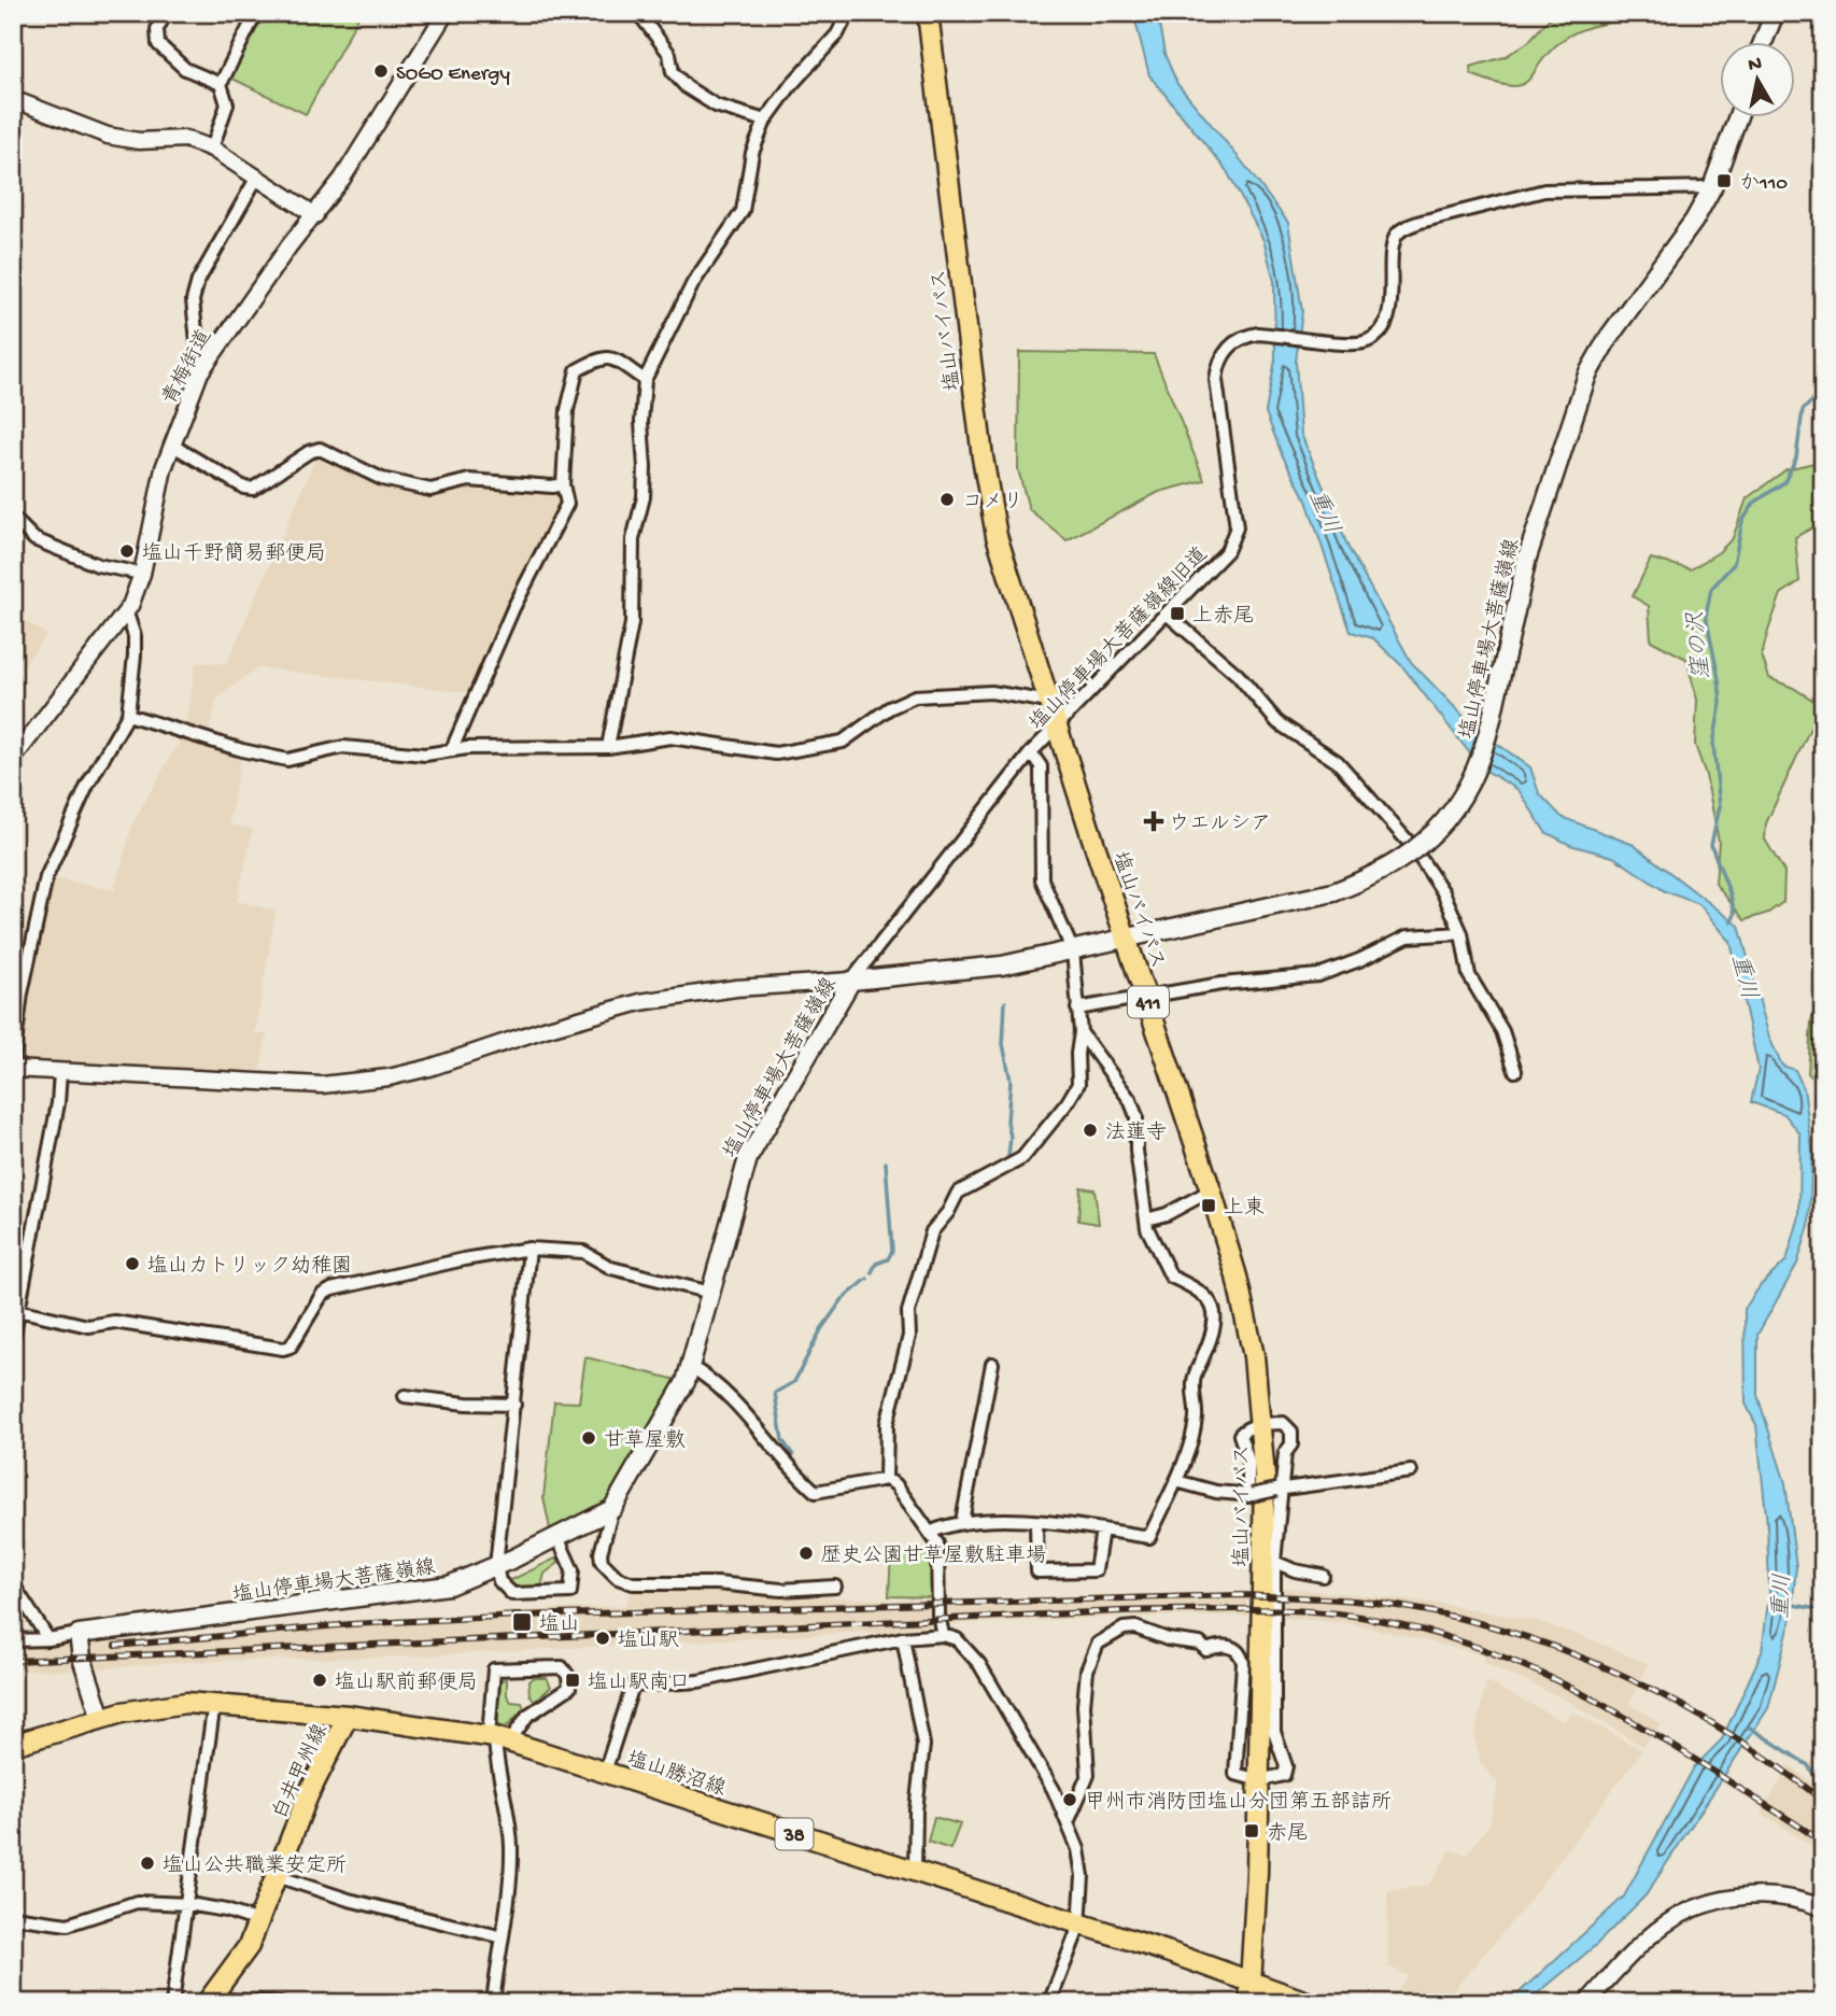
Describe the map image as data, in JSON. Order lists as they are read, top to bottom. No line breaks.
{"streets":{"main road":["塩山バイパス","塩山停車場大菩薩嶺線","411","白井甲州線","塩山勝沼線","38"],"street":["青梅街道","塩山停車場大菩薩嶺線旧道"]},"crossings":[["塩山バイパス","塩山停車場大菩薩嶺線旧道"],["塩山バイパス","塩山停車場大菩薩嶺線"],["塩山バイパス","塩山勝沼線"],["塩山停車場大菩薩嶺線旧道","塩山停車場大菩薩嶺線"],["白井甲州線","塩山勝沼線"]],"water":["重川","窪の沢"],"places":{"other":["SOGO Energy","コメリ","塩山千野簡易郵便局","法蓮寺","塩山カトリック幼稚園","甘草屋敷","歴史公園甘草屋敷駐車場","塩山駅","塩山駅前郵便局","甲州市消防団塩山分団第五部詰所","塩山公共職業安定所"],"transit":["か110","上赤尾","上東","塩山","塩山駅南口","赤尾"],"health":["ウエルシア"]},"north":"top"}
